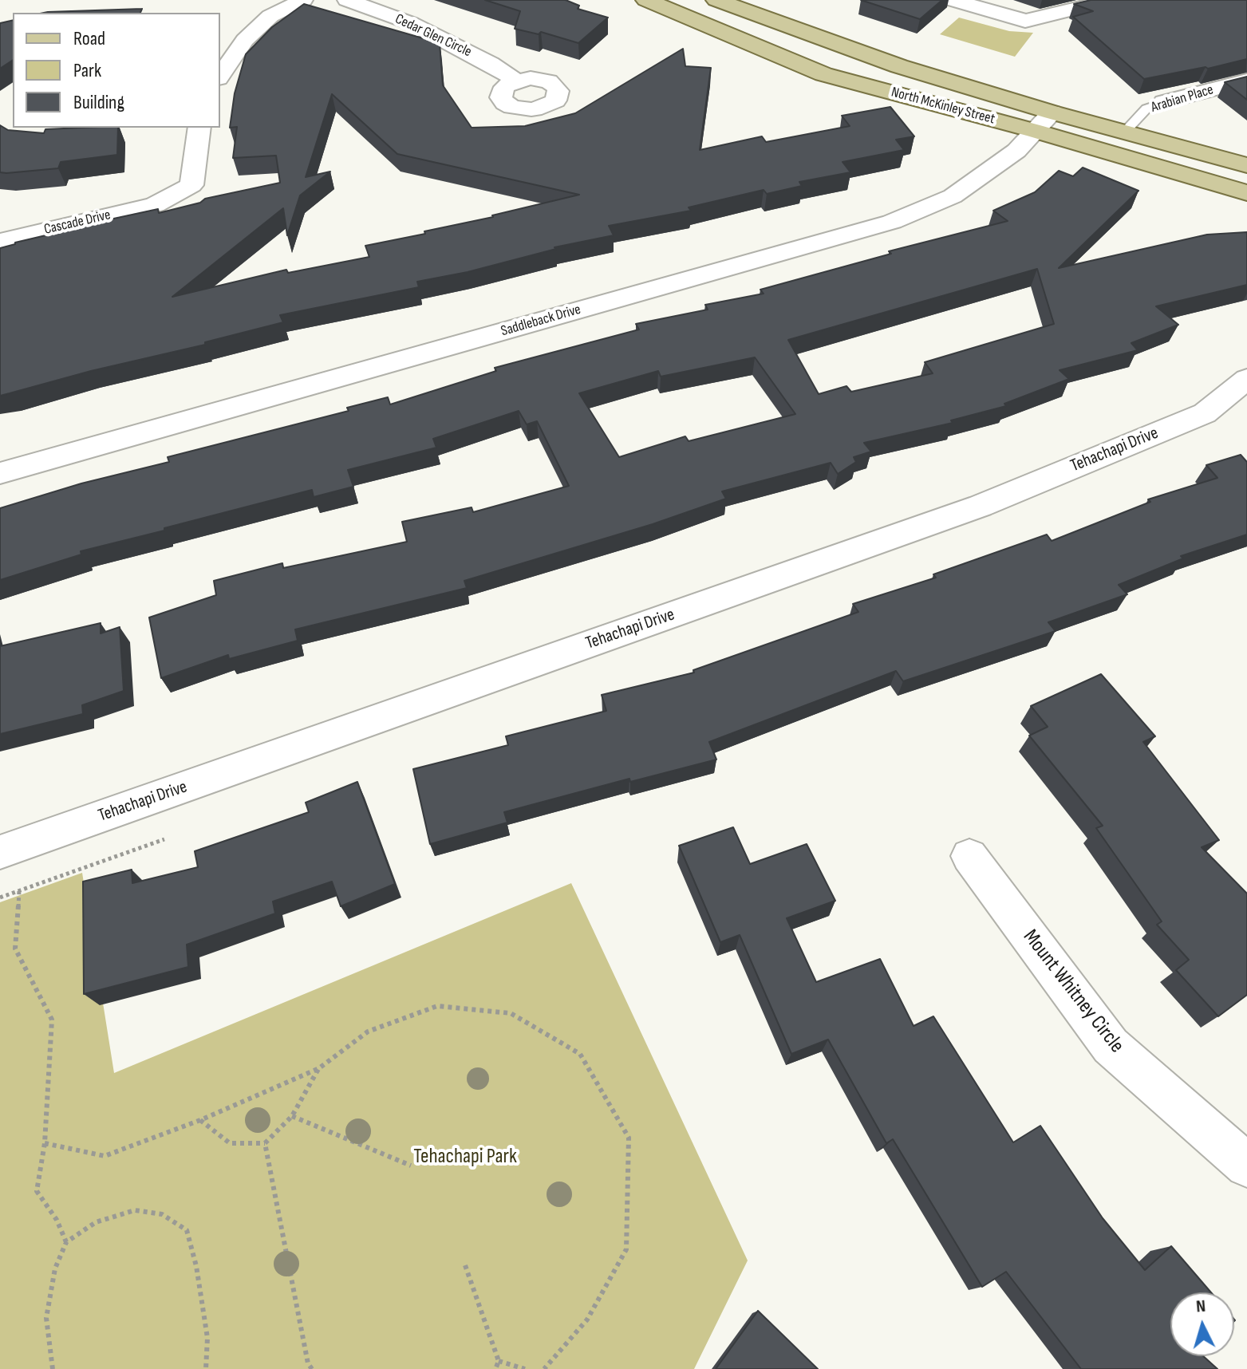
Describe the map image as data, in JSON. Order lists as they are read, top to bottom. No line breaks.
{"streets":{"main road":["North McKinley Street"],"street":["Cedar Glen Circle","Arabian Place","Cascade Drive","Saddleback Drive","Tehachapi Drive","Mount Whitney Circle"]},"crossings":[["Arabian Place","North McKinley Street"],["North McKinley Street","Saddleback Drive"]],"parks":["Tehachapi Park"],"legend":["Road","Park","Building"],"north":"top"}
